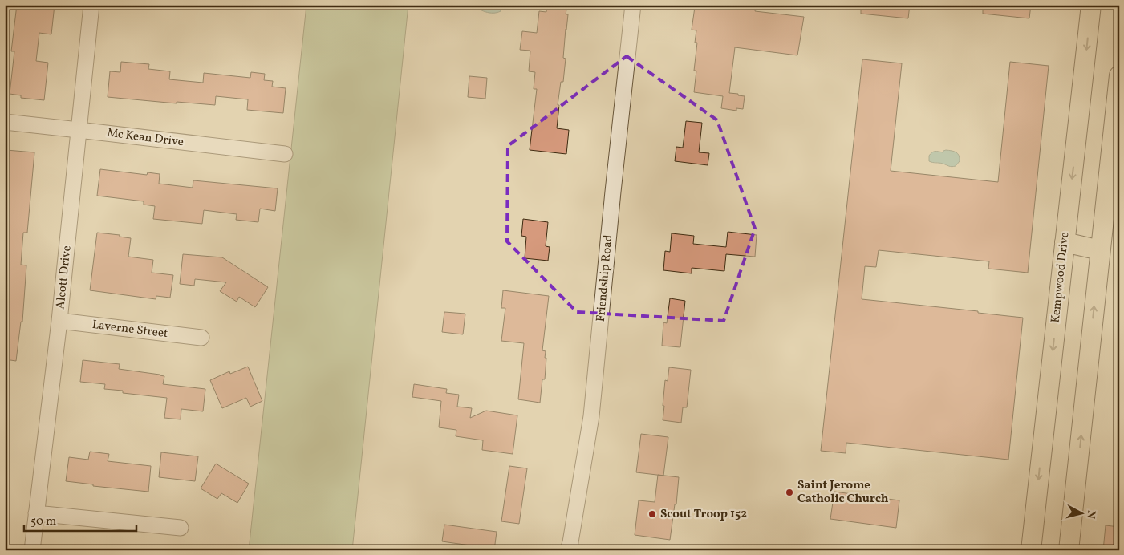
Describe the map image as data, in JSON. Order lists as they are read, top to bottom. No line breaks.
{"streets":{"main road":["Kempwood Drive"],"street":["Mc Kean Drive","Alcott Drive","Friendship Road","Laverne Street"]},"crossings":[["Mc Kean Drive","Alcott Drive"],["Alcott Drive","Laverne Street"]],"places":["Saint Jerome Catholic Church","Scout Troop 152"],"scale_bar":"50 m","north":"right"}
